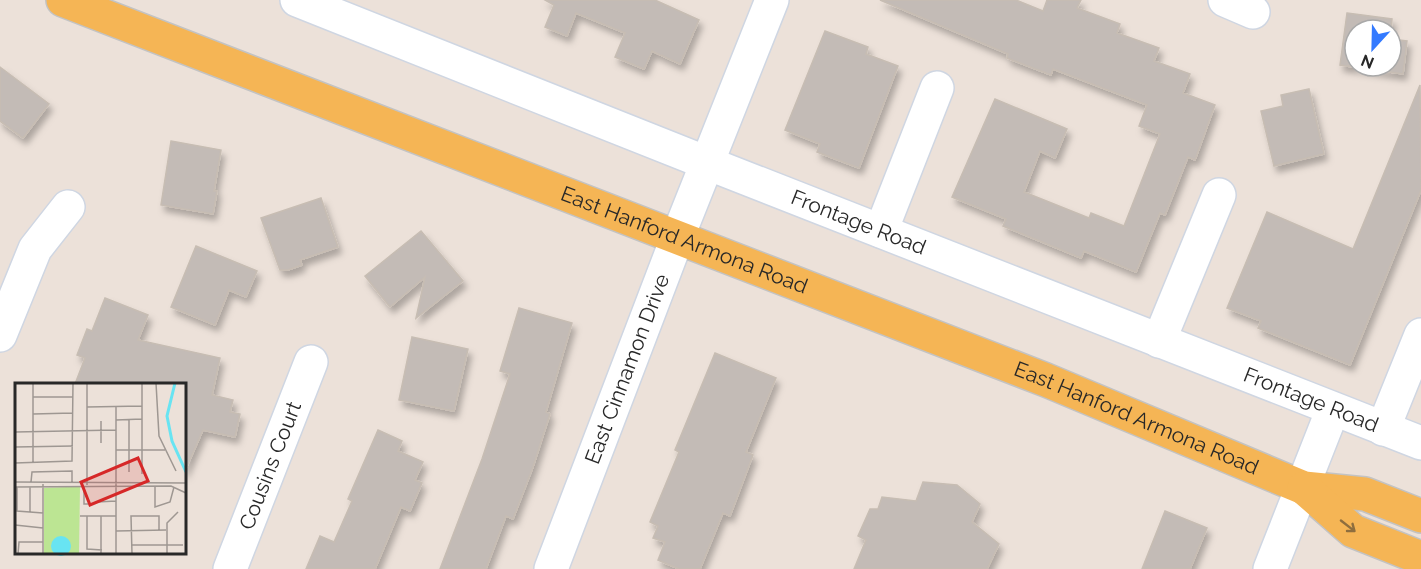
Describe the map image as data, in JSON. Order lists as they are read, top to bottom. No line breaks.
{"streets":{"main road":["East Hanford Armona Road"],"street":["Frontage Road","East Cinnamon Drive","Cousins Court"]},"crossings":[["Frontage Road","East Cinnamon Drive"],["East Hanford Armona Road","East Cinnamon Drive"]],"north":"bottom"}
